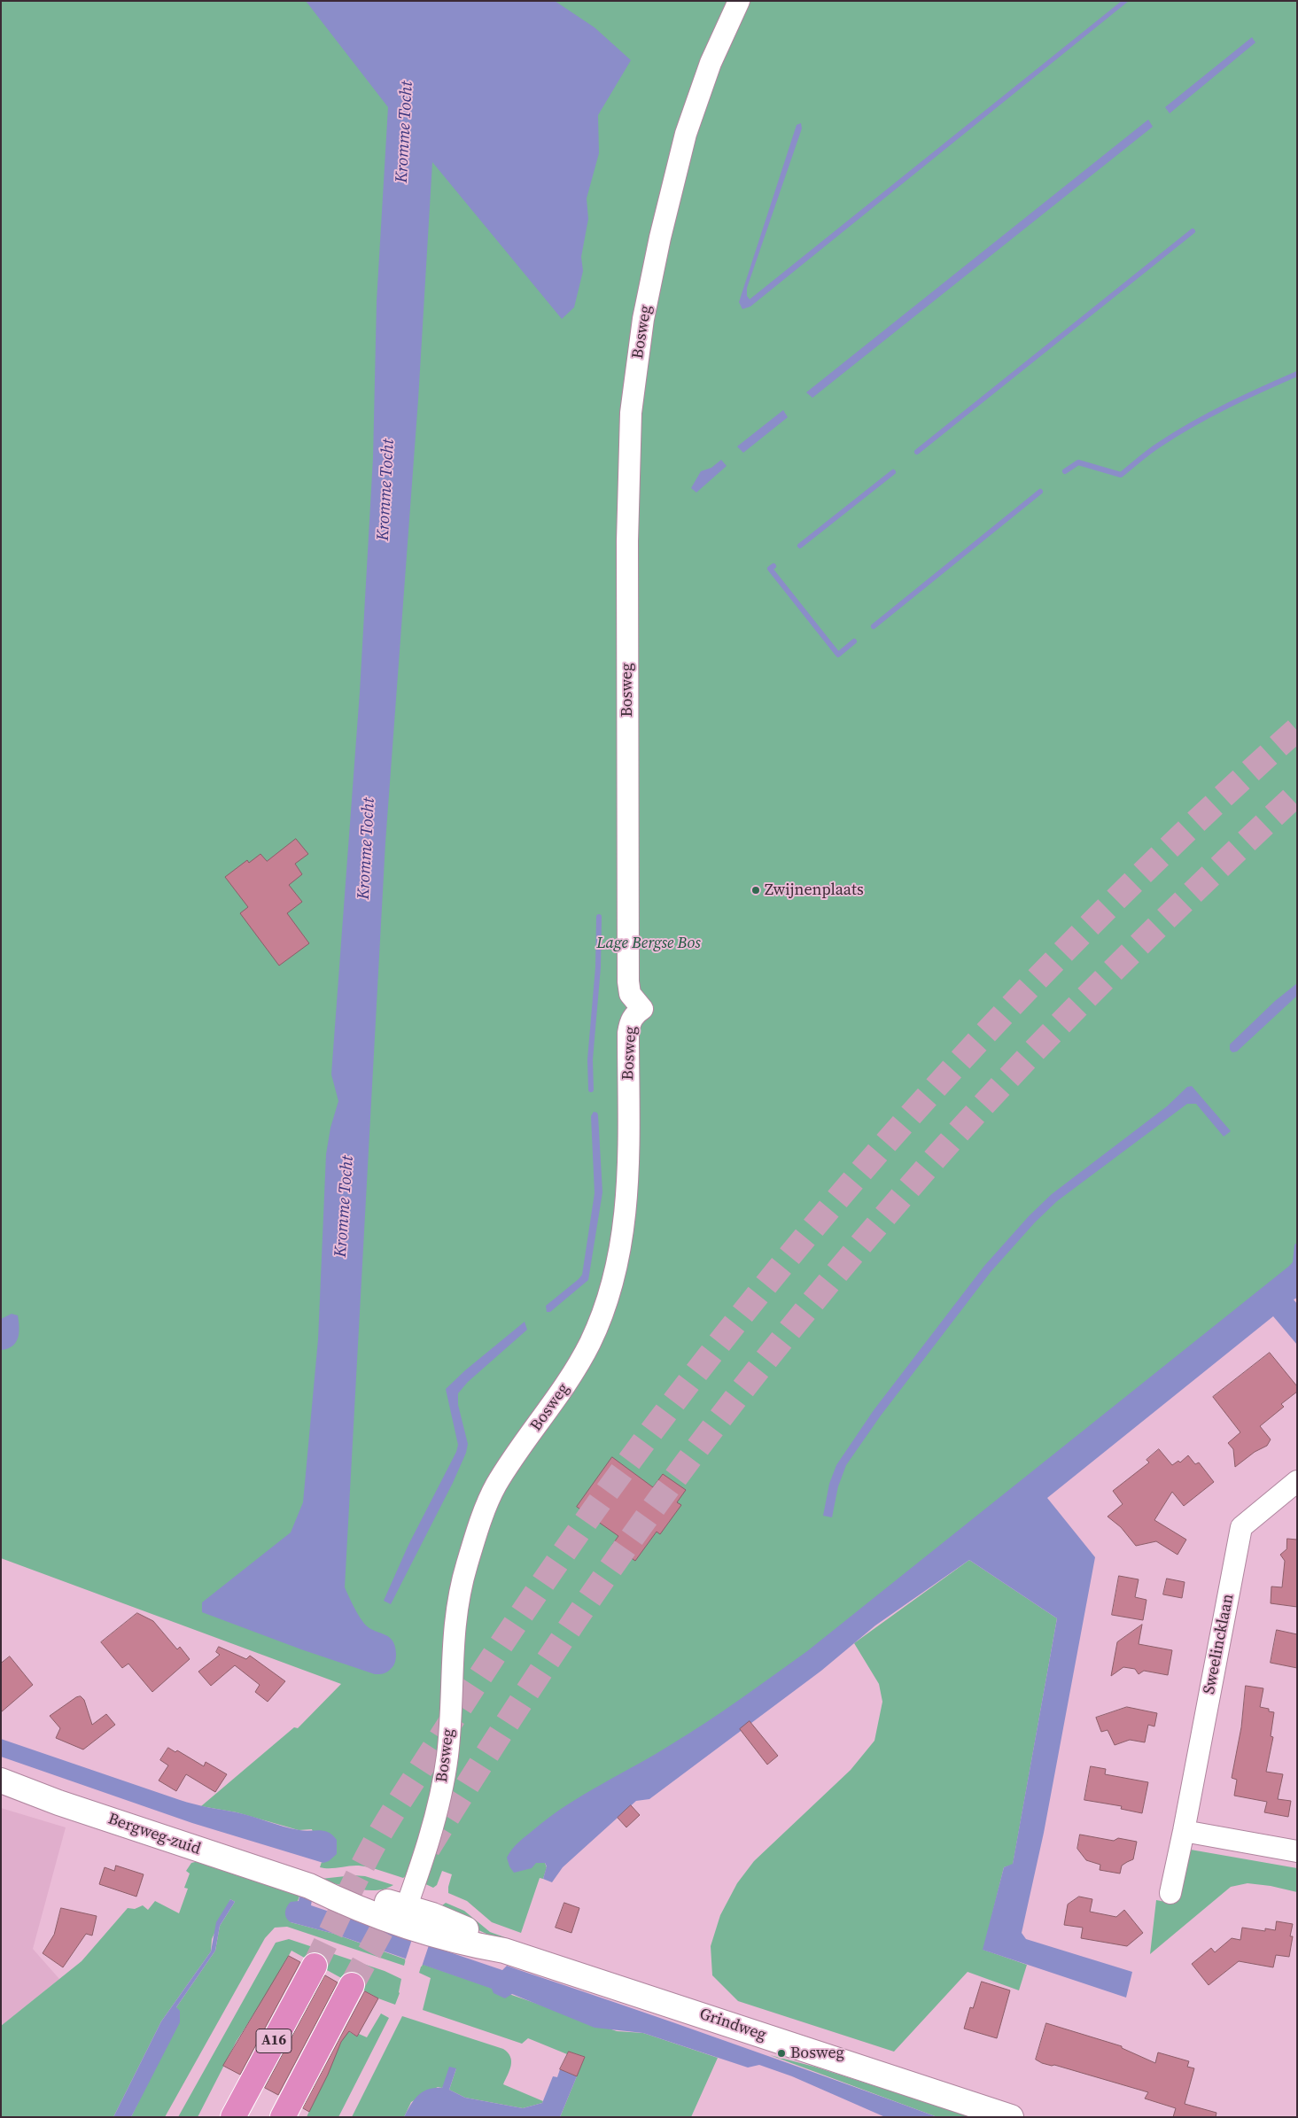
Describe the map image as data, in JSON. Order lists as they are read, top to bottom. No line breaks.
{"streets":{"highway":["A16"],"street":["Bosweg","Sweelincklaan","Bergweg-zuid","Grindweg"]},"crossings":[["Bosweg","Bergweg-zuid"],["Bosweg","Grindweg"],["Bergweg-zuid","Grindweg"]],"water":["Kromme Tocht"],"parks":["Lage Bergse Bos"],"places":["Zwijnenplaats","Bosweg"]}
